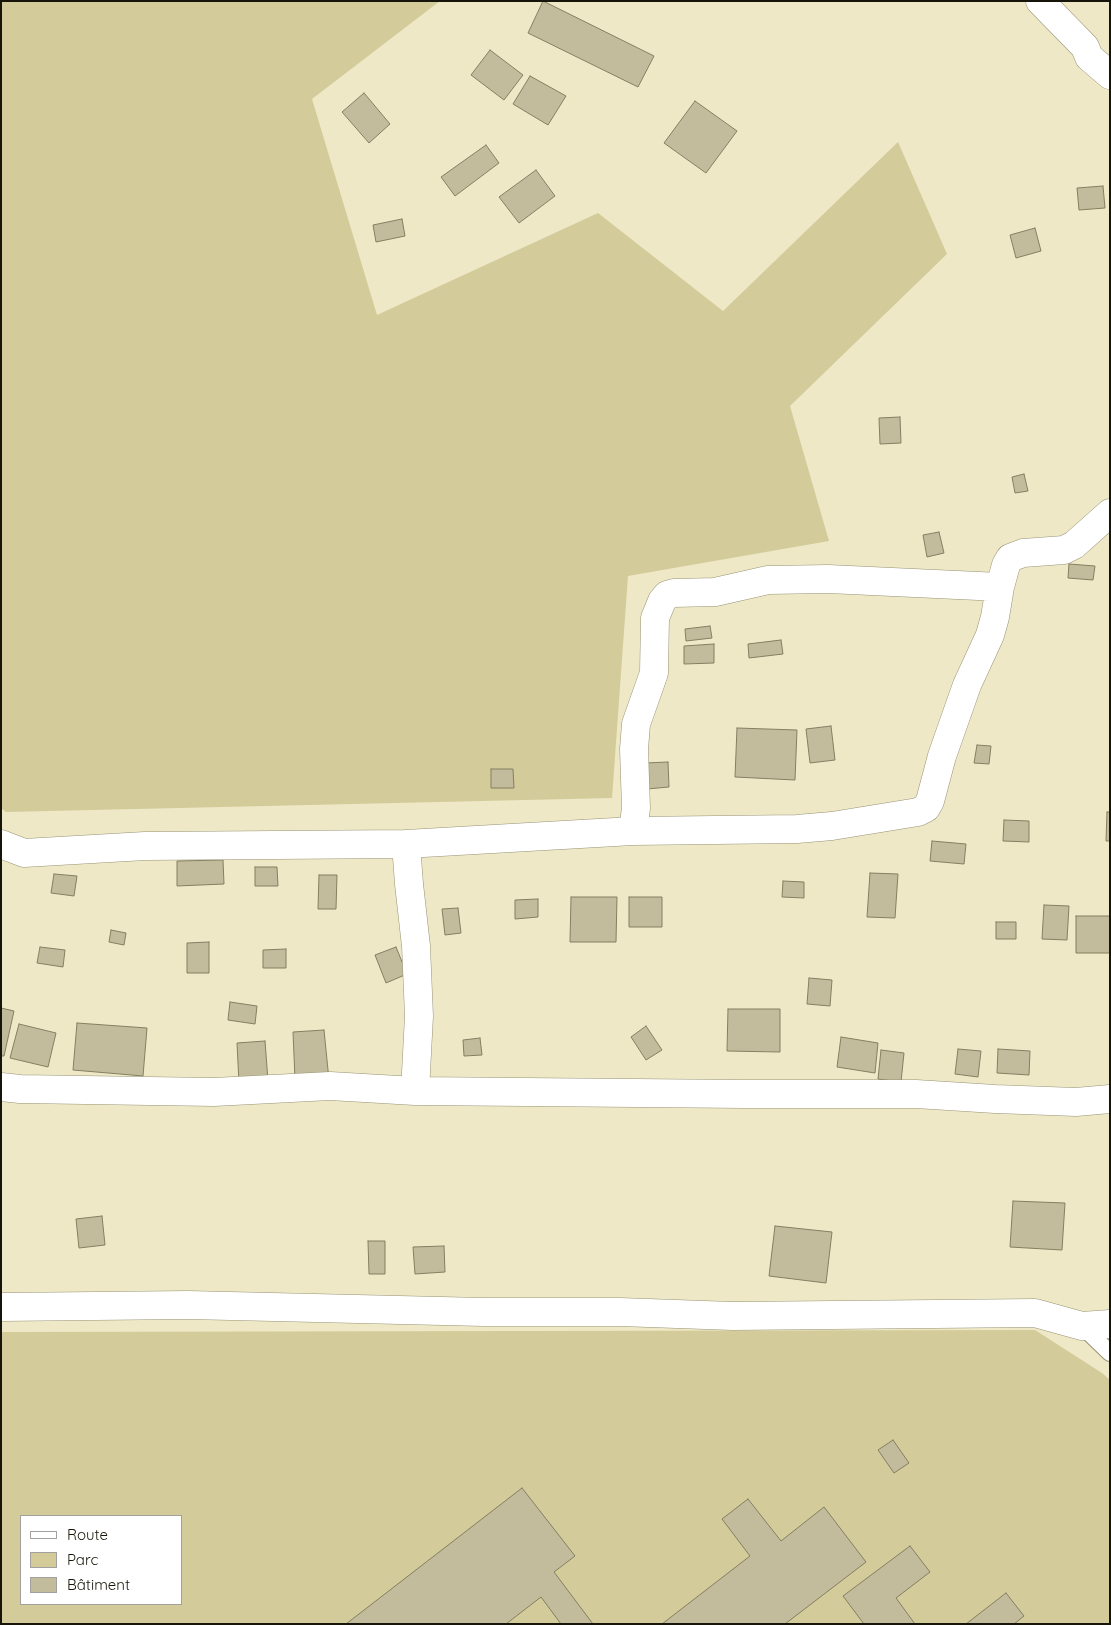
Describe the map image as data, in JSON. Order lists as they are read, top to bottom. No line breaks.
{"legend":["Route","Parc","Bâtiment"]}
